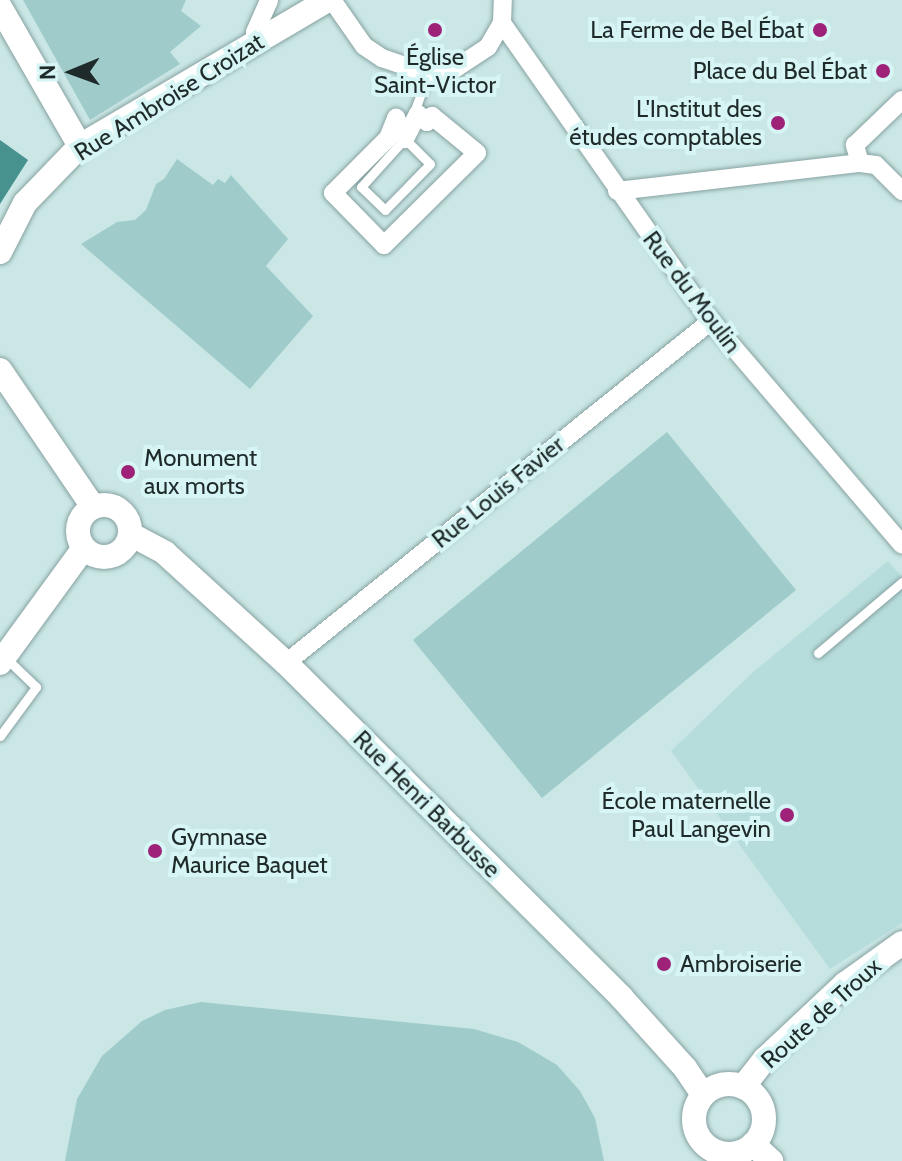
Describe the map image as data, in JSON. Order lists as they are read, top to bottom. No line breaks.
{"streets":{"street":["Rue Ambroise Croizat","Rue du Moulin","Rue Louis Favier","Rue Henri Barbusse","Route de Troux"]},"crossings":[["Rue du Moulin","Rue Louis Favier"],["Rue Louis Favier","Rue Henri Barbusse"],["Rue Henri Barbusse","Route de Troux"]],"places":["Église Saint-Victor","La Ferme de Bel Ébat","Place du Bel Ébat","L'Institut des études comptables","Monument aux morts","École maternelle Paul Langevin","Gymnase Maurice Baquet","Ambroiserie"],"north":"left"}
